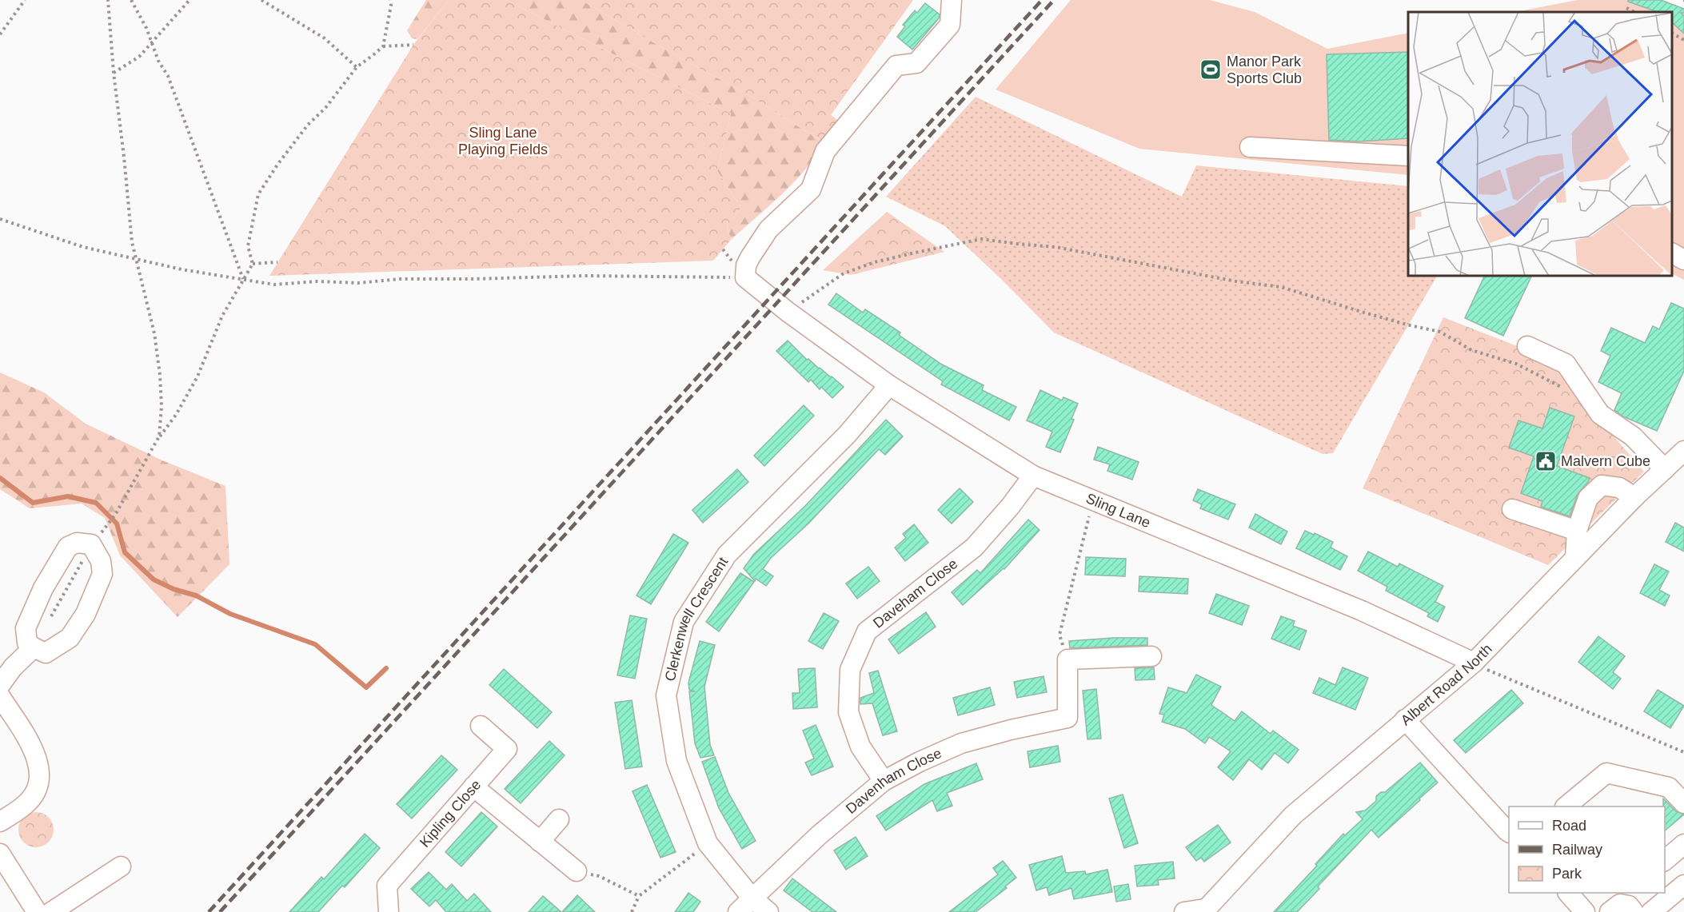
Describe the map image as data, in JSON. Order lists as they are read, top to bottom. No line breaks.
{"streets":{"street":["Sling Lane","Daveham Close","Clerkenwell Crescent","Albert Road North","Davenham Close","Kipling Close"]},"crossings":[["Sling Lane","Daveham Close"],["Sling Lane","Clerkenwell Crescent"],["Sling Lane","Albert Road North"],["Daveham Close","Davenham Close"],["Clerkenwell Crescent","Davenham Close"]],"parks":["Sling Lane Playing Fields"],"places":{"sports":["Manor Park Sports Club"],"public building":["Malvern Cube"]},"legend":["Road","Railway","Park"]}
